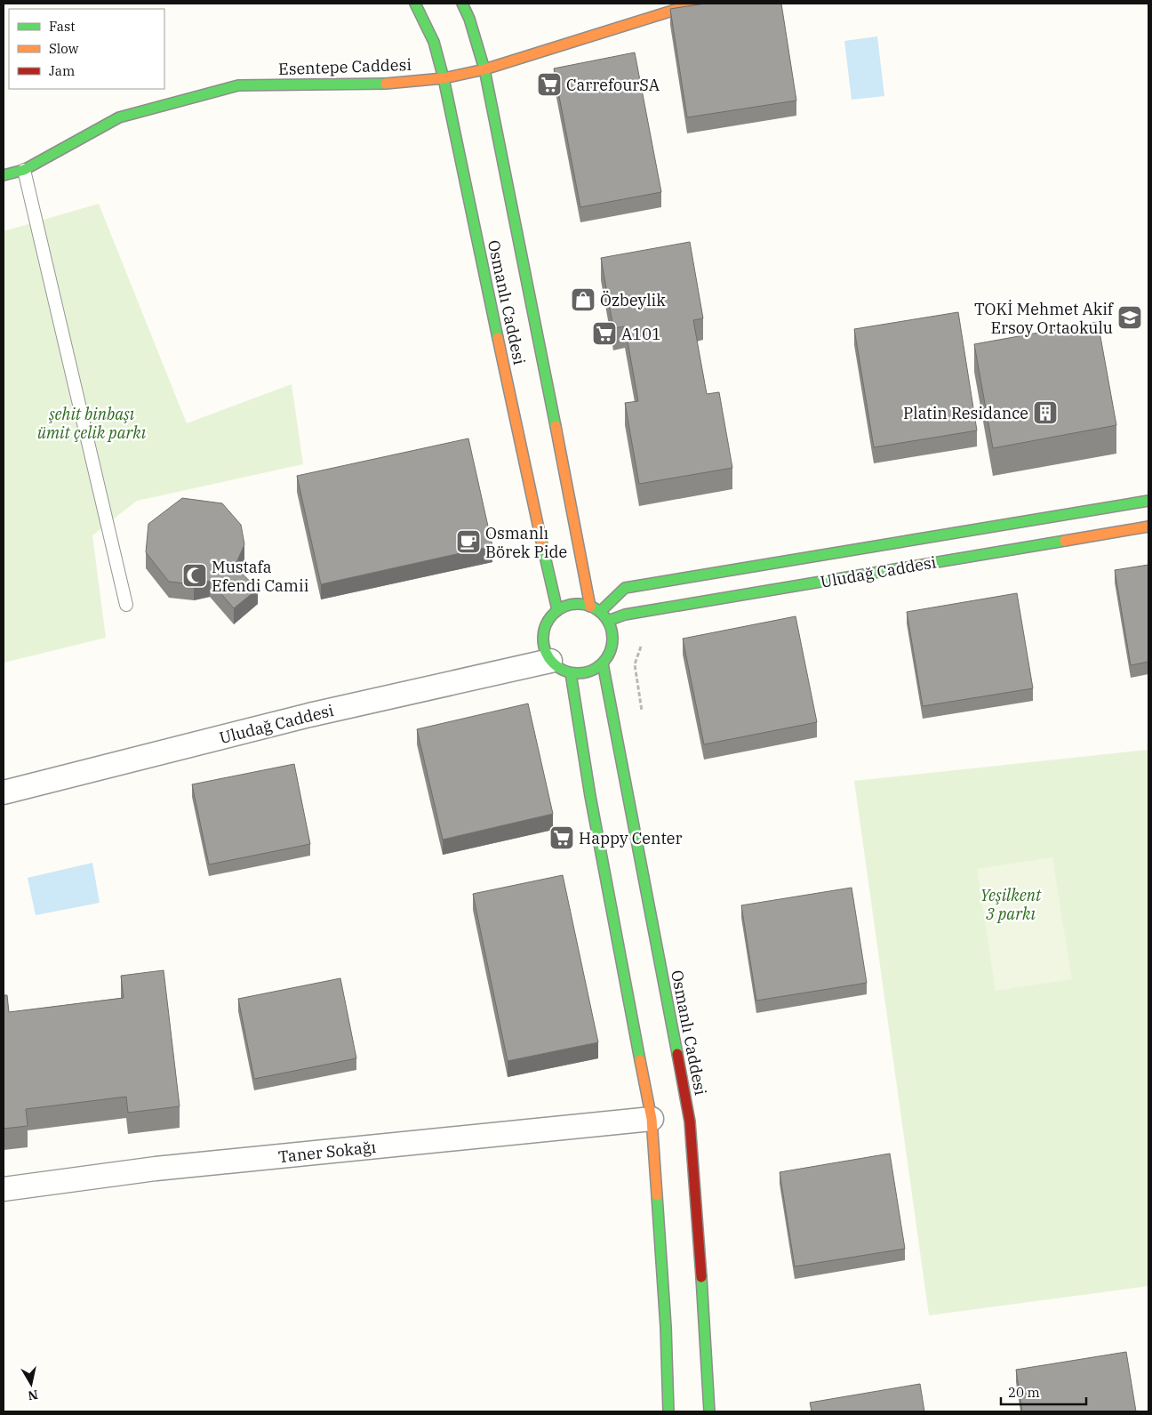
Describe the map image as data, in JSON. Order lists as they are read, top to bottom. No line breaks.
{"streets":{"main road":["Esentepe Caddesi","Osmanlı Caddesi","Uludağ Caddesi"],"street":["Taner Sokağı"]},"crossings":[["Esentepe Caddesi","Osmanlı Caddesi"],["Osmanlı Caddesi","Uludağ Caddesi"]],"parks":["şehit binbaşı ümit çelik parkı","Yeşilkent 3 parkı"],"places":{"supermarket":["CarrefourSA","A101","Happy Center"],"shop":["Özbeylik"],"school or university":["TOKİ Mehmet Akif Ersoy Ortaokulu"],"building":["Platin Residance"],"cafe":["Osmanlı Börek Pide"],"mosque":["Mustafa Efendi Camii"]},"legend":["Fast","Slow","Jam"],"scale_bar":"20 m","north":"bottom"}
